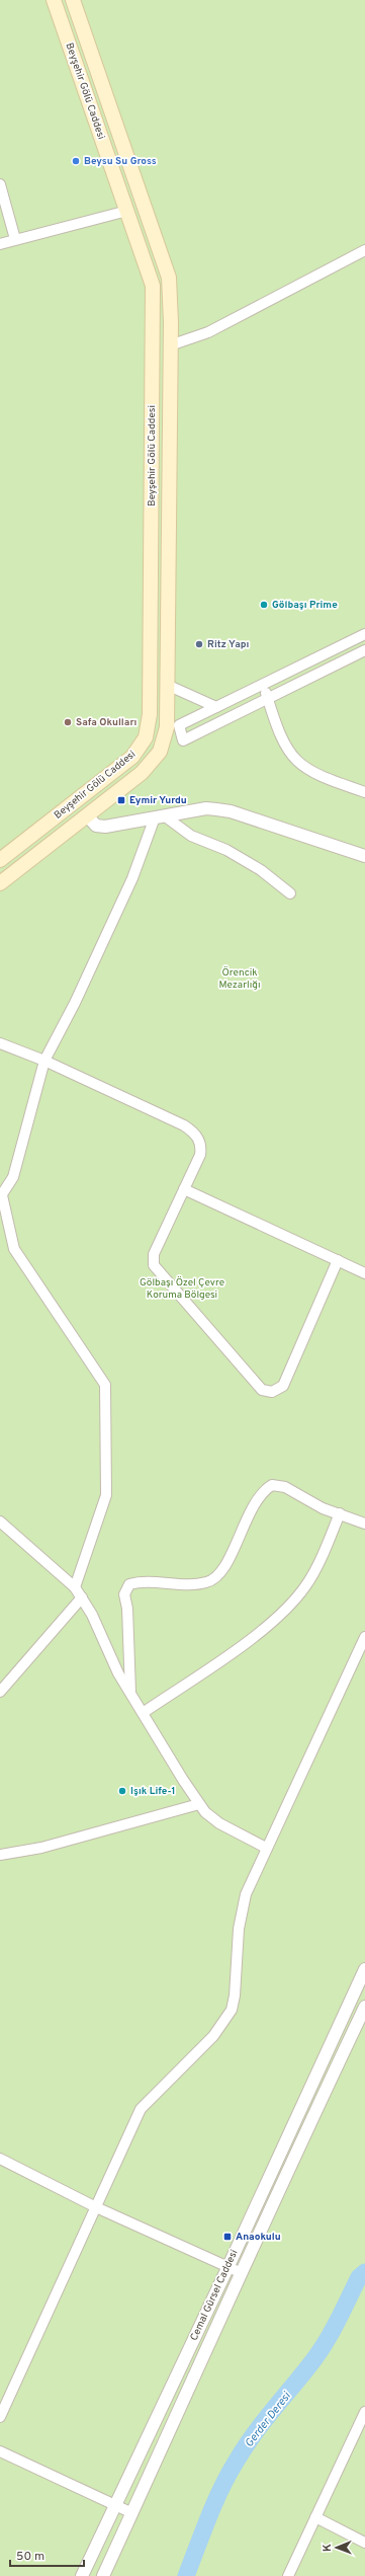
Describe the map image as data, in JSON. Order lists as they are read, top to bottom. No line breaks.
{"streets":{"main road":["Beyşehir Gölü Caddesi"],"street":["Cemal Gürsel Caddesi"]},"water":["Gerder Deresi"],"parks":["Örencik Mezarlığı","Gölbaşı Özel Çevre Koruma Bölgesi"],"places":{"other":["Beysu Su Gross","Gölbaşı Prime","Ritz Yapı","Safa Okulları","Işık Life-1"],"transit":["Eymir Yurdu","Anaokulu"]},"scale_bar":"50 m","north":"left"}
